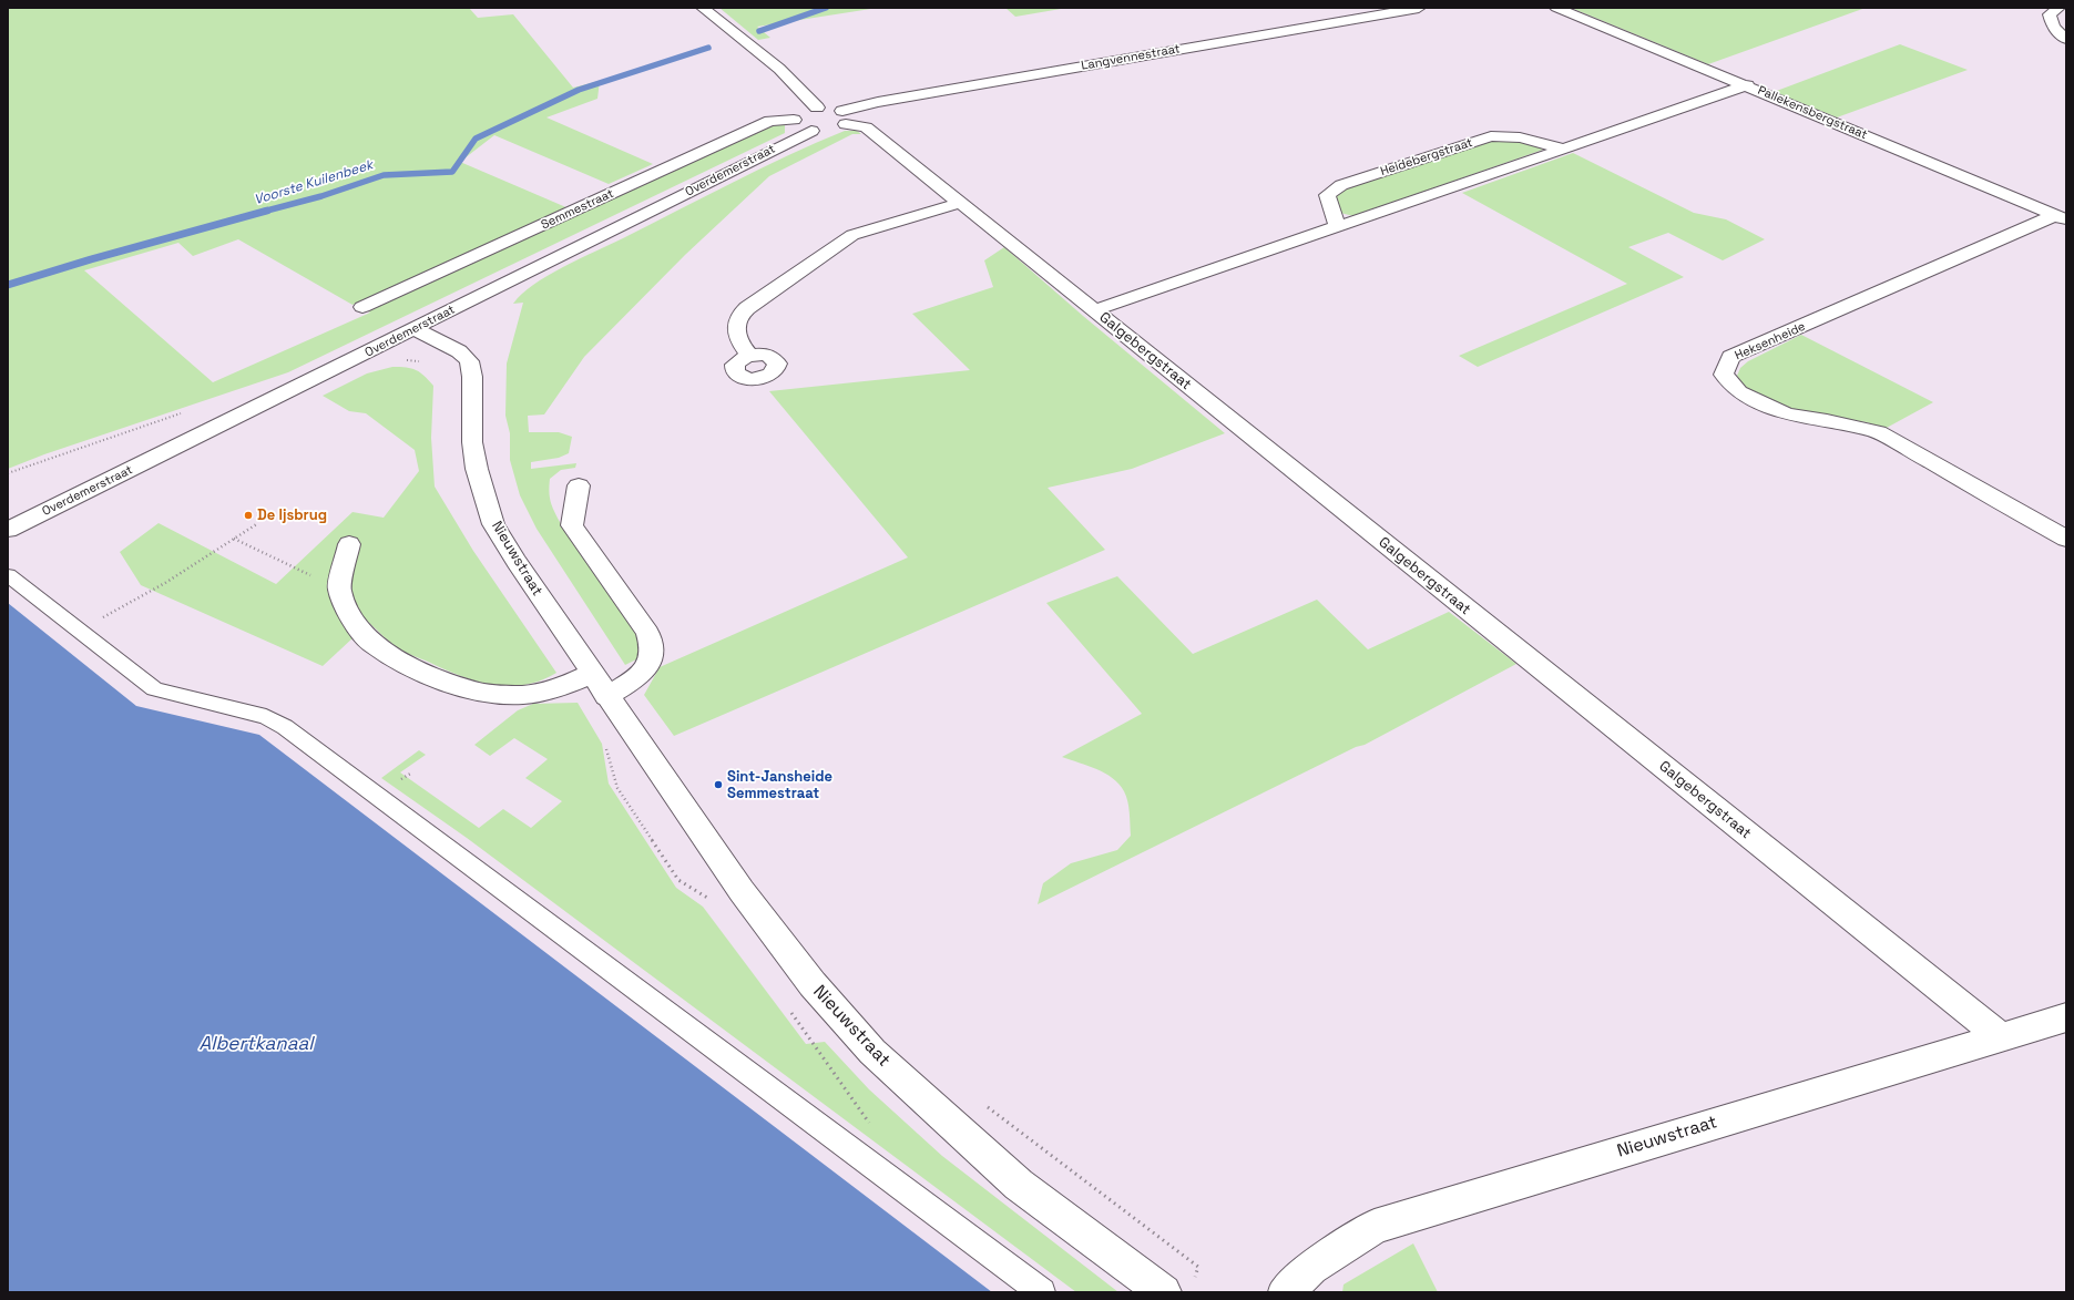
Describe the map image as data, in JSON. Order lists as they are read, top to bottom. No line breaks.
{"streets":{"street":["Langvennestraat","Pallekensbergstraat","Heidebergstraat","Overdemerstraat","Semmestraat","Heksenheide","Galgebergstraat","Nieuwstraat"]},"crossings":[["Langvennestraat","Overdemerstraat"],["Langvennestraat","Galgebergstraat"],["Pallekensbergstraat","Heksenheide"],["Overdemerstraat","Galgebergstraat"],["Overdemerstraat","Nieuwstraat"],["Galgebergstraat","Nieuwstraat"]],"water":["Voorste Kuilenbeek","Albertkanaal"],"places":["De Ijsbrug","Sint-Jansheide Semmestraat"]}
